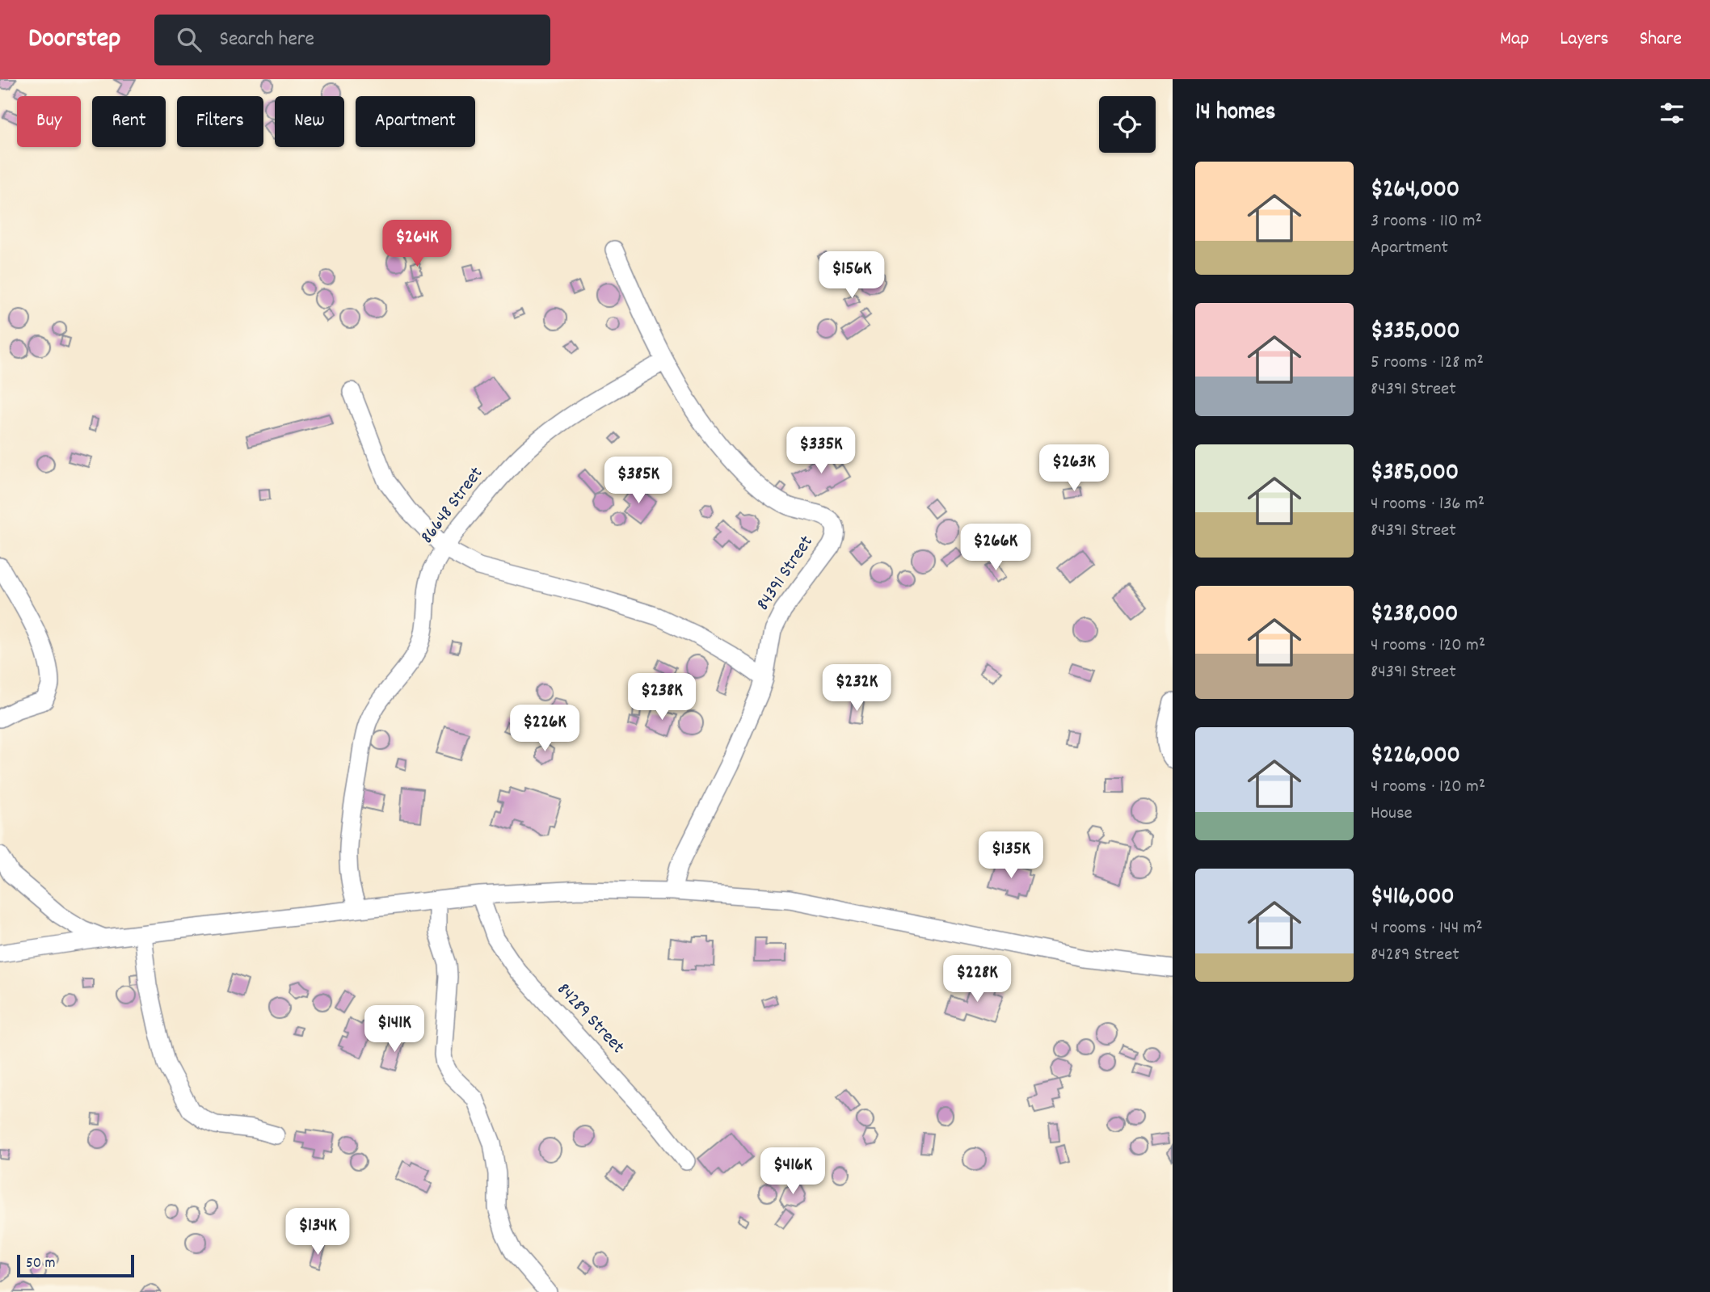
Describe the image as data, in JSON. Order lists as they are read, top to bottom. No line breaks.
{"streets":{"street":["86648 Street","84391 Street","84289 Street"]},"crossings":[["86648 Street","84391 Street"]],"scale_bar":"50 m","page":{"header":"Doorstep","search":"Search here","nav":["Map","Layers","Share"],"heading":"14 homes","chip":["Buy","Rent","Filters","New","Apartment"],"list":[{"name":"$264,000","note":"3 rooms · 110 m² · Apartment"},{"name":"$335,000","note":"5 rooms · 128 m² · 84391 Street"},{"name":"$385,000","note":"4 rooms · 136 m² · 84391 Street"},{"name":"$238,000","note":"4 rooms · 120 m² · 84391 Street"},{"name":"$226,000","note":"4 rooms · 120 m² · House"},{"name":"$416,000","note":"4 rooms · 144 m² · 84289 Street"}],"price":["$264K","$156K","$335K","$263K","$385K","$266K","$232K","$238K","$226K","$135K","$228K","$141K","$416K","$134K"],"scale":"50 m"}}
